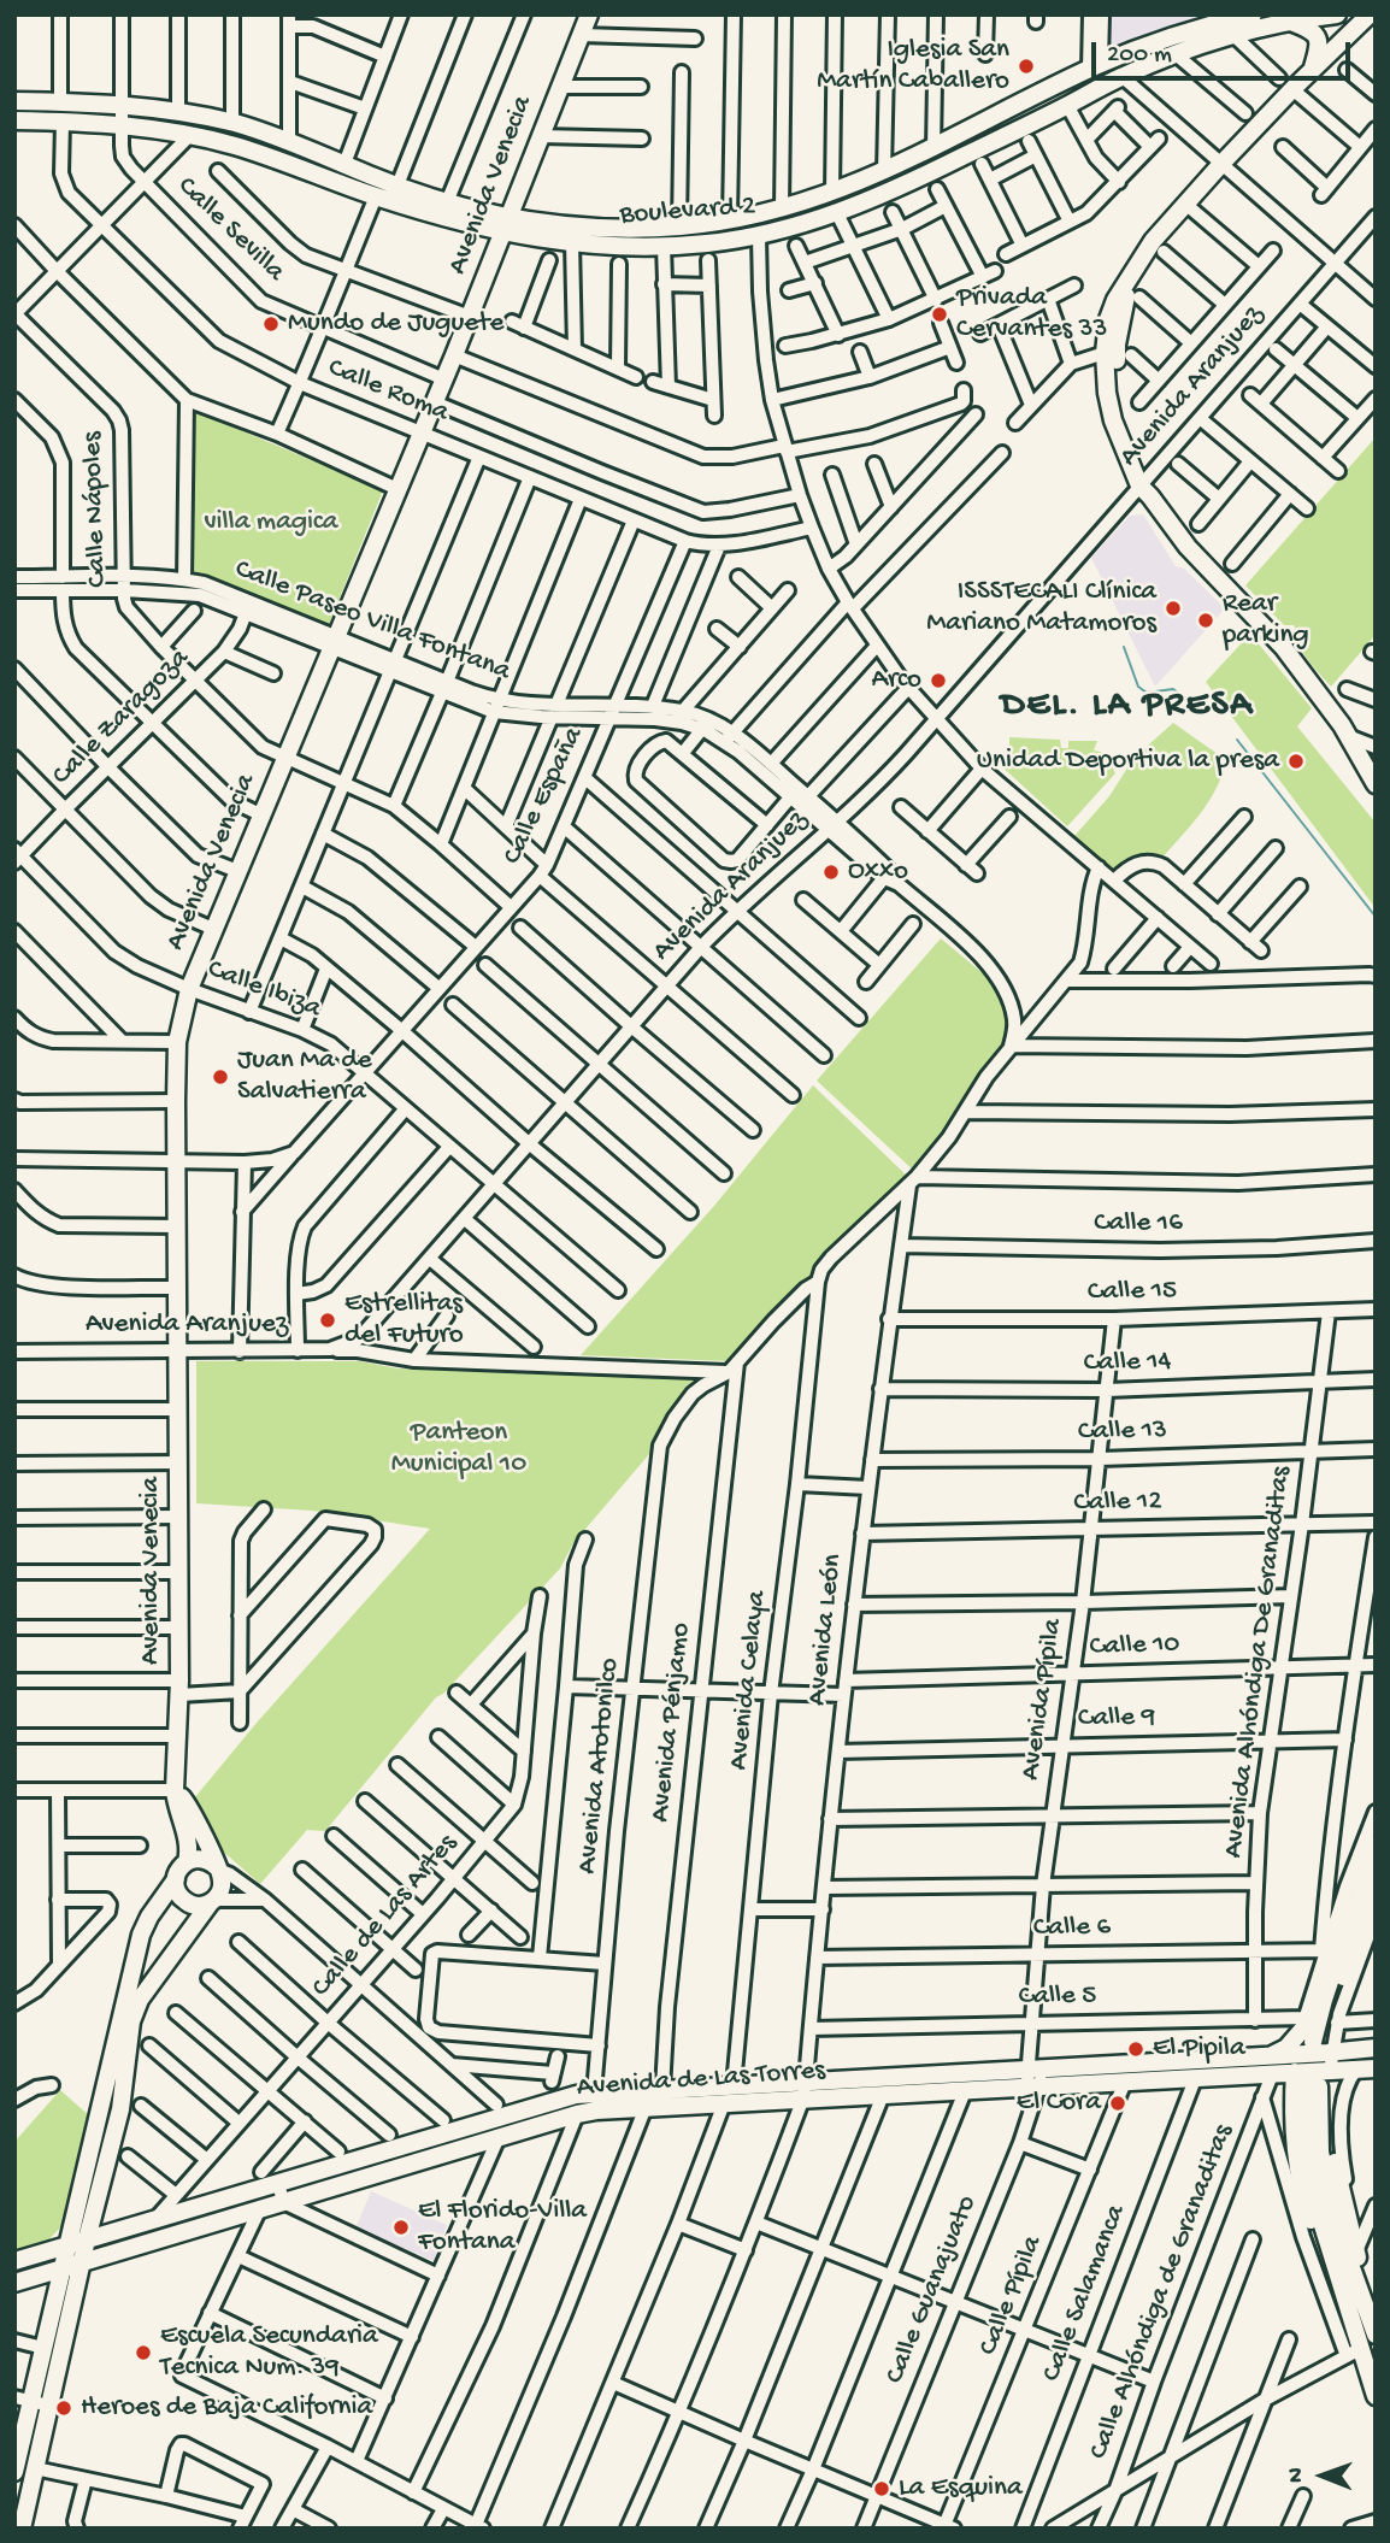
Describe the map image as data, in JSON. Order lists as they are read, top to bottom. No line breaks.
{"streets":{"main road":["Avenida Venecia","Boulevard 2","Avenida de Las Torres"],"street":["Calle Sevilla","Avenida Aranjuez","Calle Roma","Calle Nápoles","Calle Paseo Villa Fontana","Calle Zaragoza","Calle España","Calle Ibiza","Calle 16","Calle 15","Calle 14","Calle 13","Calle 12","Avenida León","Calle 10","Avenida Alhóndiga De Granaditas","Avenida Celaya","Avenida Pípila","Calle 9","Avenida Pénjamo","Avenida Atotonilco","Calle de Las Artes","Calle 6","Calle 5","Calle Guanajuato","Calle Alhóndiga de Granaditas","Calle Salamanca","Calle Pípila"]},"crossings":[["Avenida Venecia","Boulevard 2"],["Avenida Venecia","Calle Sevilla"],["Avenida Venecia","Avenida Aranjuez"],["Avenida Venecia","Calle Roma"],["Avenida Venecia","Calle Nápoles"],["Avenida Venecia","Calle Paseo Villa Fontana"],["Avenida Venecia","Calle Ibiza"],["Boulevard 2","Calle Sevilla"],["Boulevard 2","Calle Roma"],["Avenida Aranjuez","Calle Paseo Villa Fontana"],["Avenida Aranjuez","Calle Ibiza"],["Calle Roma","Calle España"],["Calle Nápoles","Calle Paseo Villa Fontana"],["Calle Nápoles","Calle Zaragoza"],["Calle Nápoles","Calle España"],["Calle Paseo Villa Fontana","Calle Zaragoza"],["Calle Paseo Villa Fontana","Calle España"],["Calle Paseo Villa Fontana","Avenida León"],["Calle Zaragoza","Calle Ibiza"],["Calle España","Calle Ibiza"],["Calle 16","Avenida León"],["Calle 15","Avenida León"],["Calle 15","Avenida Alhóndiga De Granaditas"],["Calle 15","Avenida Pípila"],["Calle 14","Avenida León"],["Calle 14","Avenida Alhóndiga De Granaditas"],["Calle 14","Avenida Pípila"],["Calle 13","Avenida León"],["Calle 13","Avenida Alhóndiga De Granaditas"],["Calle 13","Avenida Pípila"],["Calle 12","Avenida León"],["Calle 12","Avenida Alhóndiga De Granaditas"],["Calle 12","Avenida Pípila"],["Avenida León","Calle 10"],["Avenida León","Calle 9"],["Avenida León","Calle 6"],["Avenida León","Calle 5"],["Avenida León","Avenida de Las Torres"],["Calle 10","Avenida Alhóndiga De Granaditas"],["Calle 10","Avenida Pípila"],["Avenida Alhóndiga De Granaditas","Calle 9"],["Avenida Alhóndiga De Granaditas","Calle 6"],["Avenida Alhóndiga De Granaditas","Calle 5"],["Avenida Celaya","Avenida de Las Torres"],["Avenida Pípila","Calle 9"],["Avenida Pípila","Calle 6"],["Avenida Pípila","Calle 5"],["Avenida Pípila","Avenida de Las Torres"],["Avenida Pípila","Calle Guanajuato"],["Avenida Pénjamo","Avenida Atotonilco"],["Avenida Pénjamo","Avenida de Las Torres"],["Avenida Atotonilco","Avenida de Las Torres"],["Calle de Las Artes","Avenida de Las Torres"],["Calle 5","Avenida de Las Torres"],["Avenida de Las Torres","Calle Guanajuato"],["Avenida de Las Torres","Calle Alhóndiga de Granaditas"],["Avenida de Las Torres","Calle Salamanca"],["Avenida de Las Torres","Calle Pípila"]],"districts":["DEL. LA PRESA"],"parks":["villa magica","Panteon Municipal 10"],"places":["Iglesia San Martín Caballero","Privada Cervantes 33","Mundo de Juguete","ISSSTECALI Clínica Mariano Matamoros","Rear parking","Arco","Unidad Deportiva la presa","Oxxo","Juan Ma de Salvatierra","Estrellitas del Futuro","El Pipila","El Cora","El Florido-Villa Fontana","Escuela Secundaria Tecnica Num. 39","Heroes de Baja California","La Esquina"],"scale_bar":"200 m","north":"left"}
